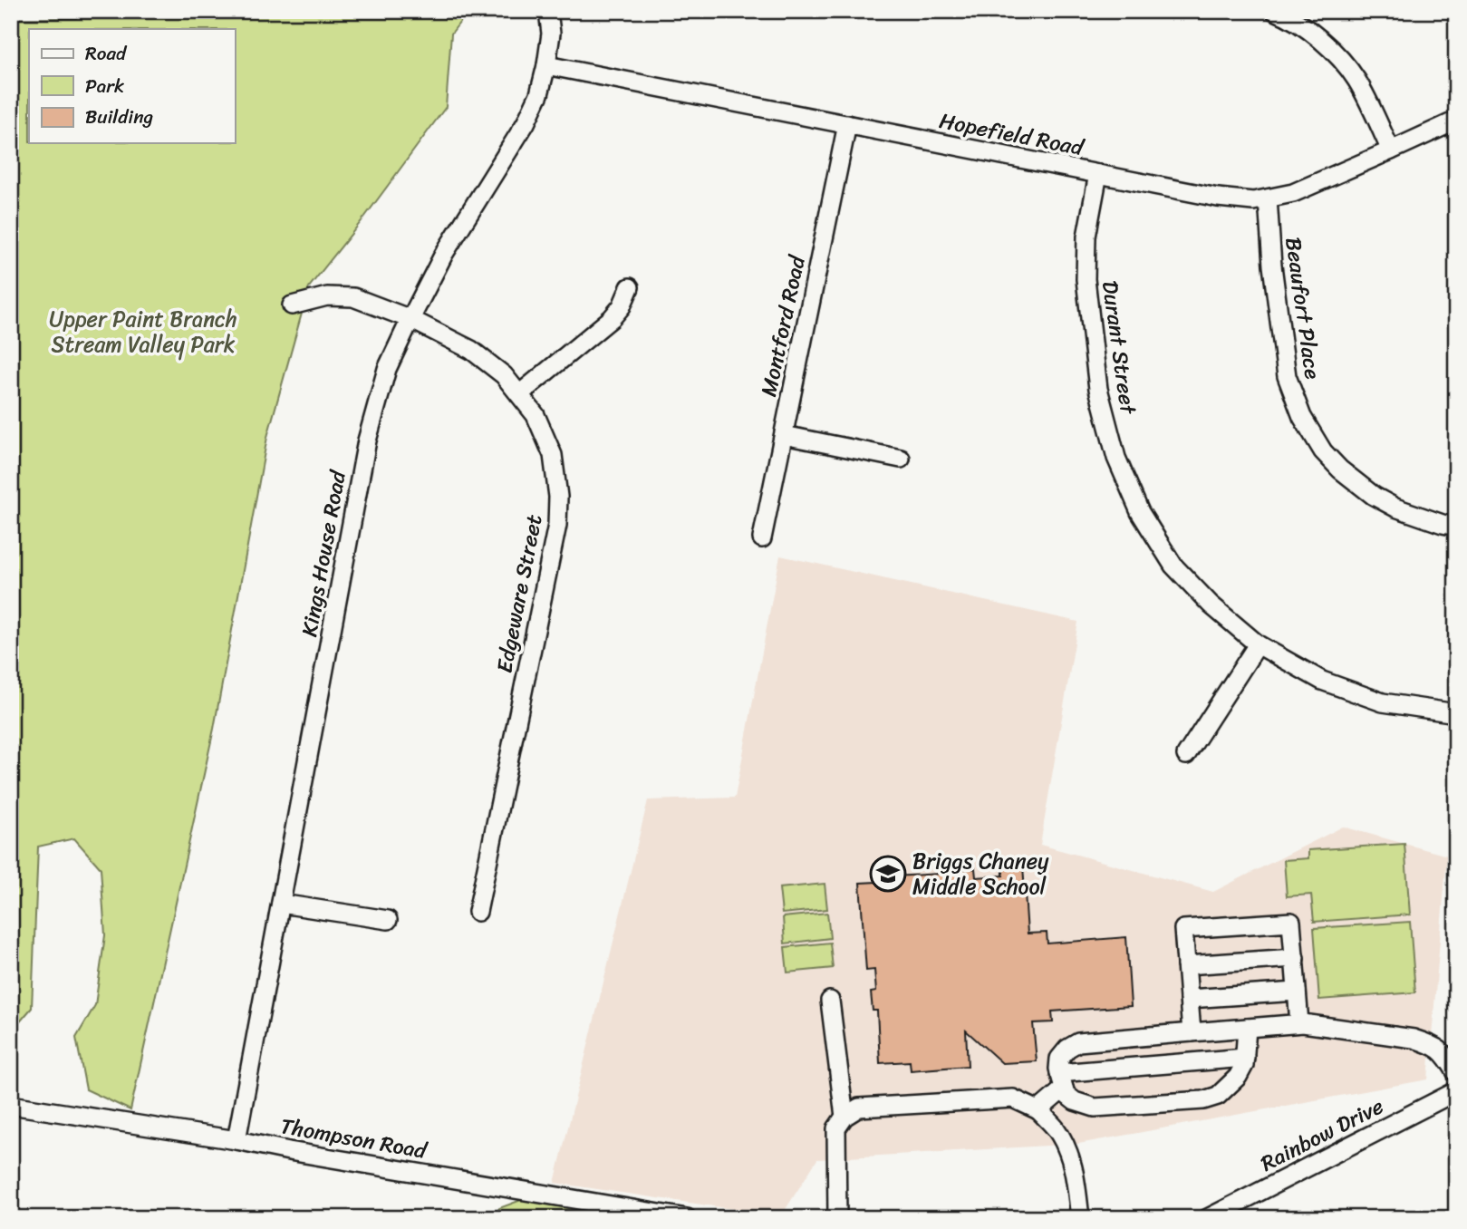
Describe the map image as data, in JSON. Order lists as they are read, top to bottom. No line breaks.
{"streets":{"street":["Hopefield Road","Beaufort Place","Montford Road","Durant Street","Kings House Road","Edgeware Street","Rainbow Drive","Thompson Road"]},"crossings":[["Hopefield Road","Beaufort Place"],["Hopefield Road","Montford Road"],["Hopefield Road","Durant Street"],["Hopefield Road","Kings House Road"],["Kings House Road","Edgeware Street"],["Kings House Road","Thompson Road"]],"parks":["Upper Paint Branch Stream Valley Park"],"places":{"school or university":["Briggs Chaney Middle School"]},"legend":["Road","Park","Building"]}
